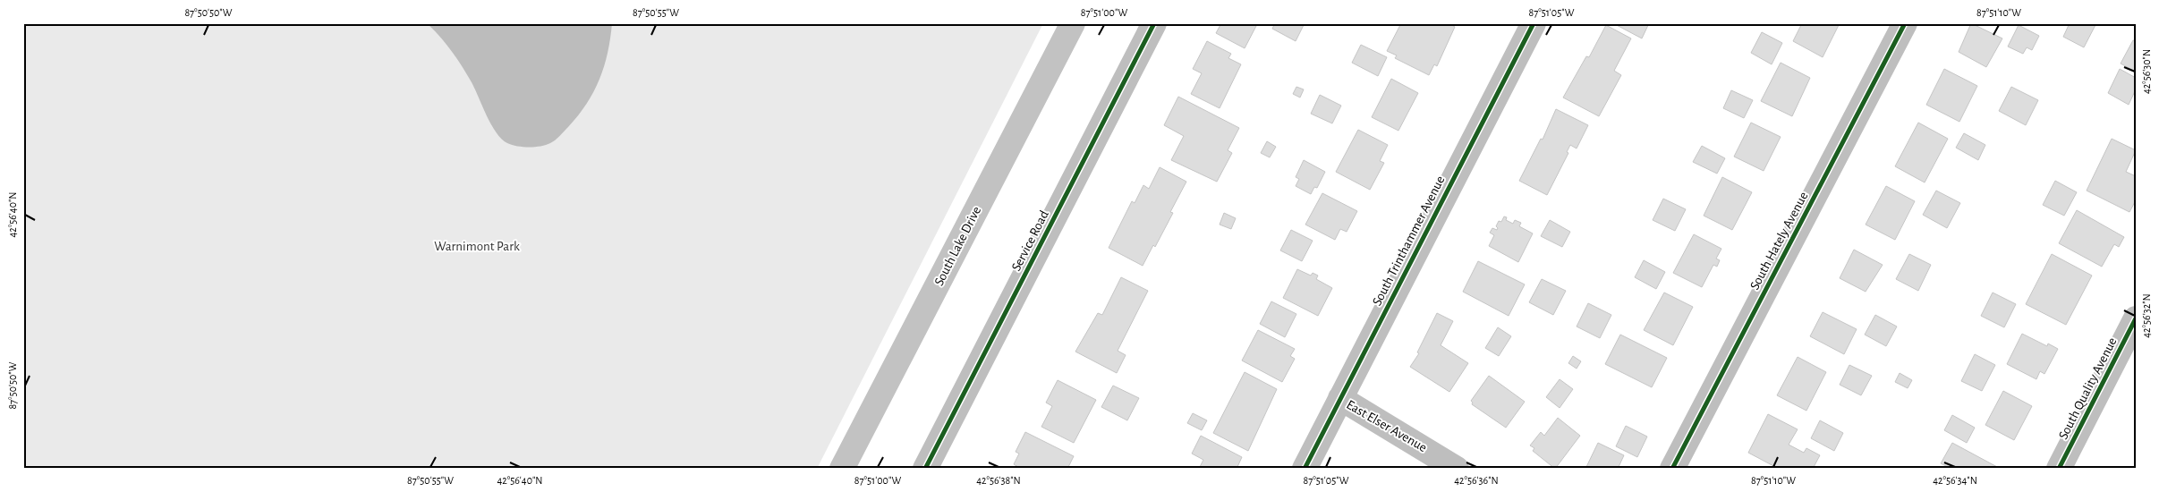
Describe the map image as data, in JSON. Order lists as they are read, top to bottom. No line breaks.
{"streets":{"main road":["South Lake Drive"],"street":["Service Road","South Trinthammer Avenue","South Hately Avenue","South Quality Avenue","East Elser Avenue"]},"crossings":[["South Trinthammer Avenue","East Elser Avenue"]],"parks":["Warnimont Park"],"coordinates":["87°50'50\"W","87°50'55\"W","87°51'00\"W","87°51'05\"W","87°51'10\"W","42°56'30\"N","42°56'40\"N","42°56'32\"N","42°56'38\"N","42°56'36\"N","42°56'34\"N"]}
